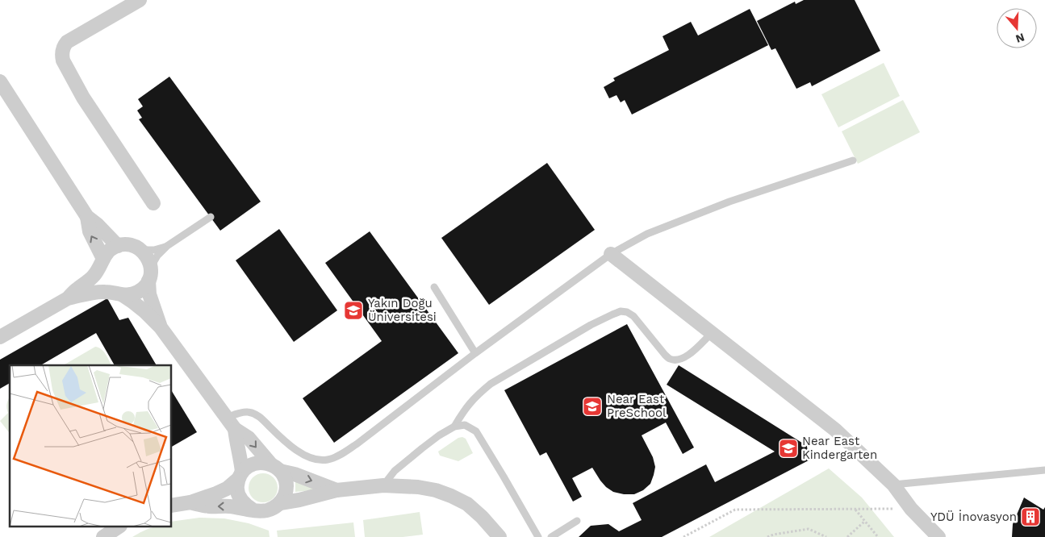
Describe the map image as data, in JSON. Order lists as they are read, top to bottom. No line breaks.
{"places":{"school or university":["Yakın Doğu Üniversitesi","Near East PreSchool","Near East Kindergarten"],"building":["YDÜ İnovasyon"]},"north":"bottom"}
